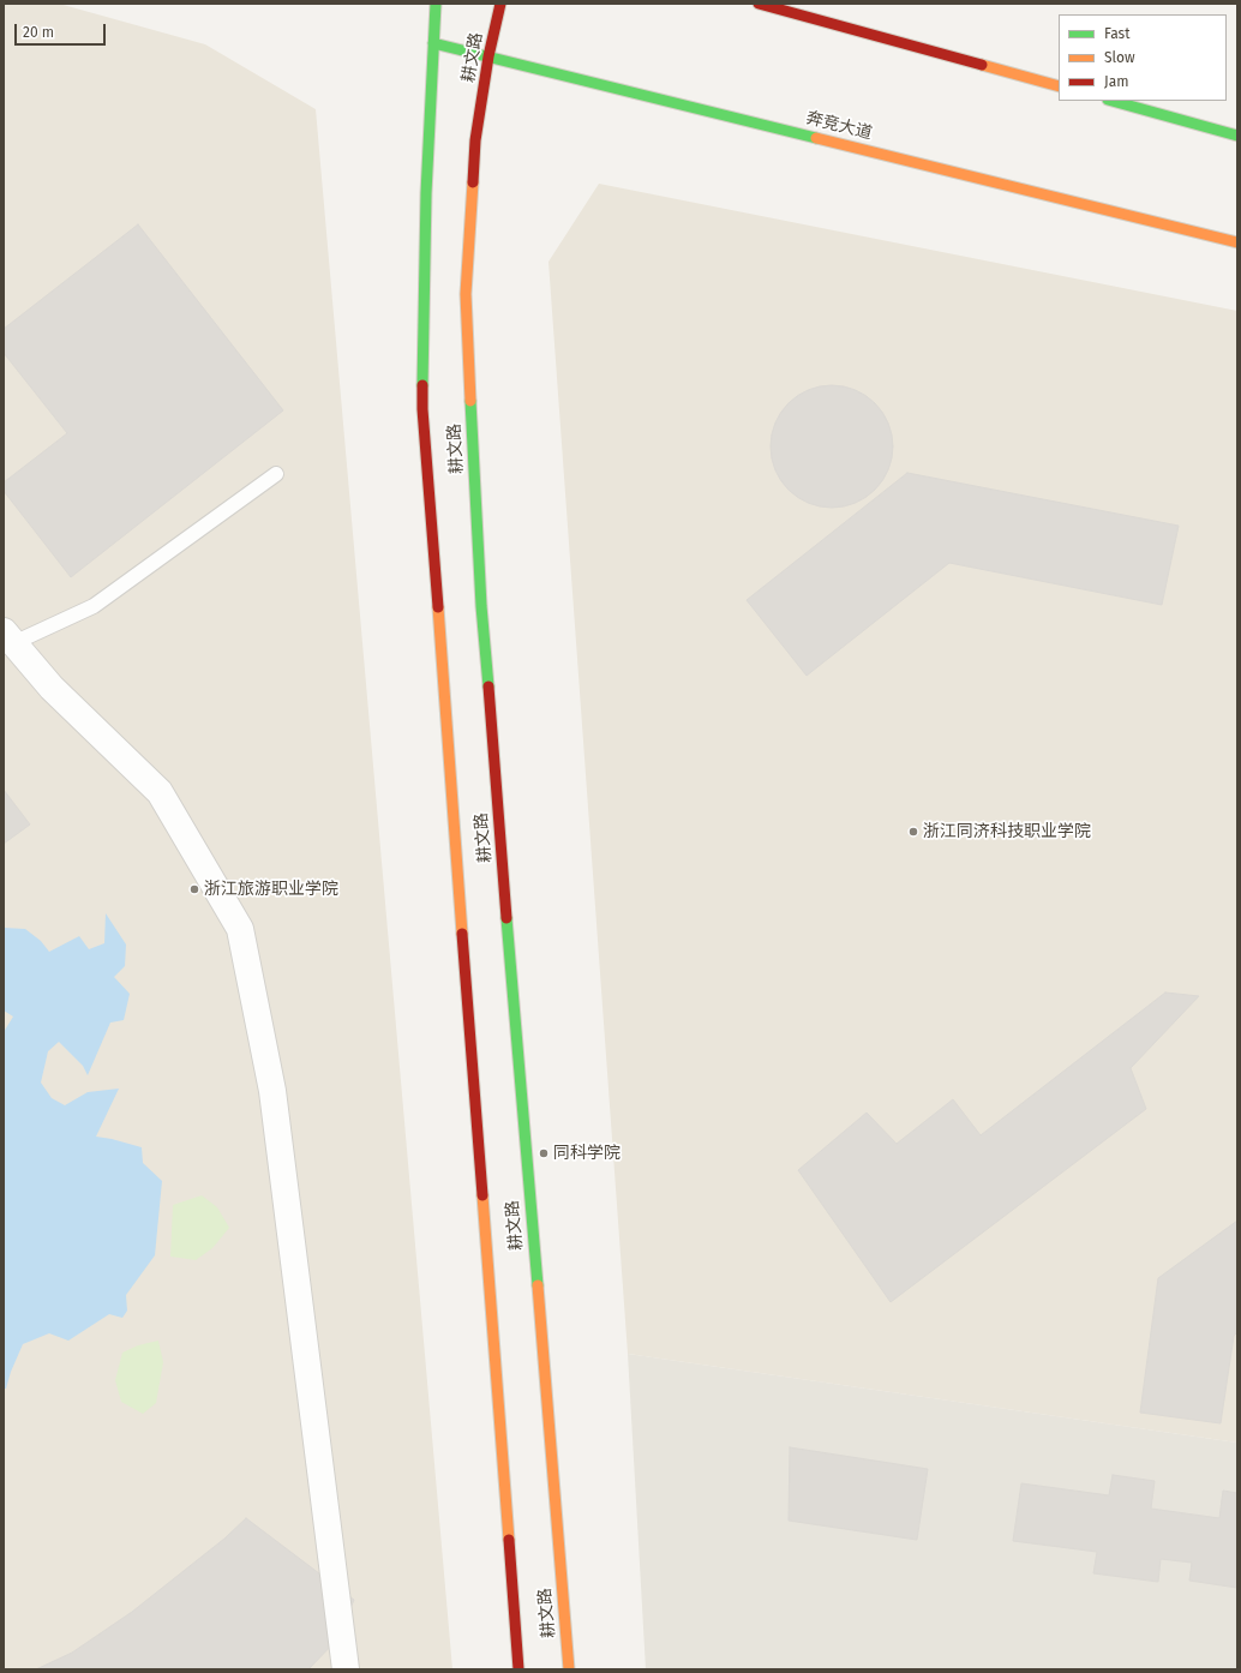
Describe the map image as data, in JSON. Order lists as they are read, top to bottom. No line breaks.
{"streets":{"main road":["耕文路","奔竞大道"]},"crossings":[["耕文路","奔竞大道"]],"places":["浙江同济科技职业学院","浙江旅游职业学院","同科学院"],"legend":["Fast","Slow","Jam"],"scale_bar":"20 m"}
